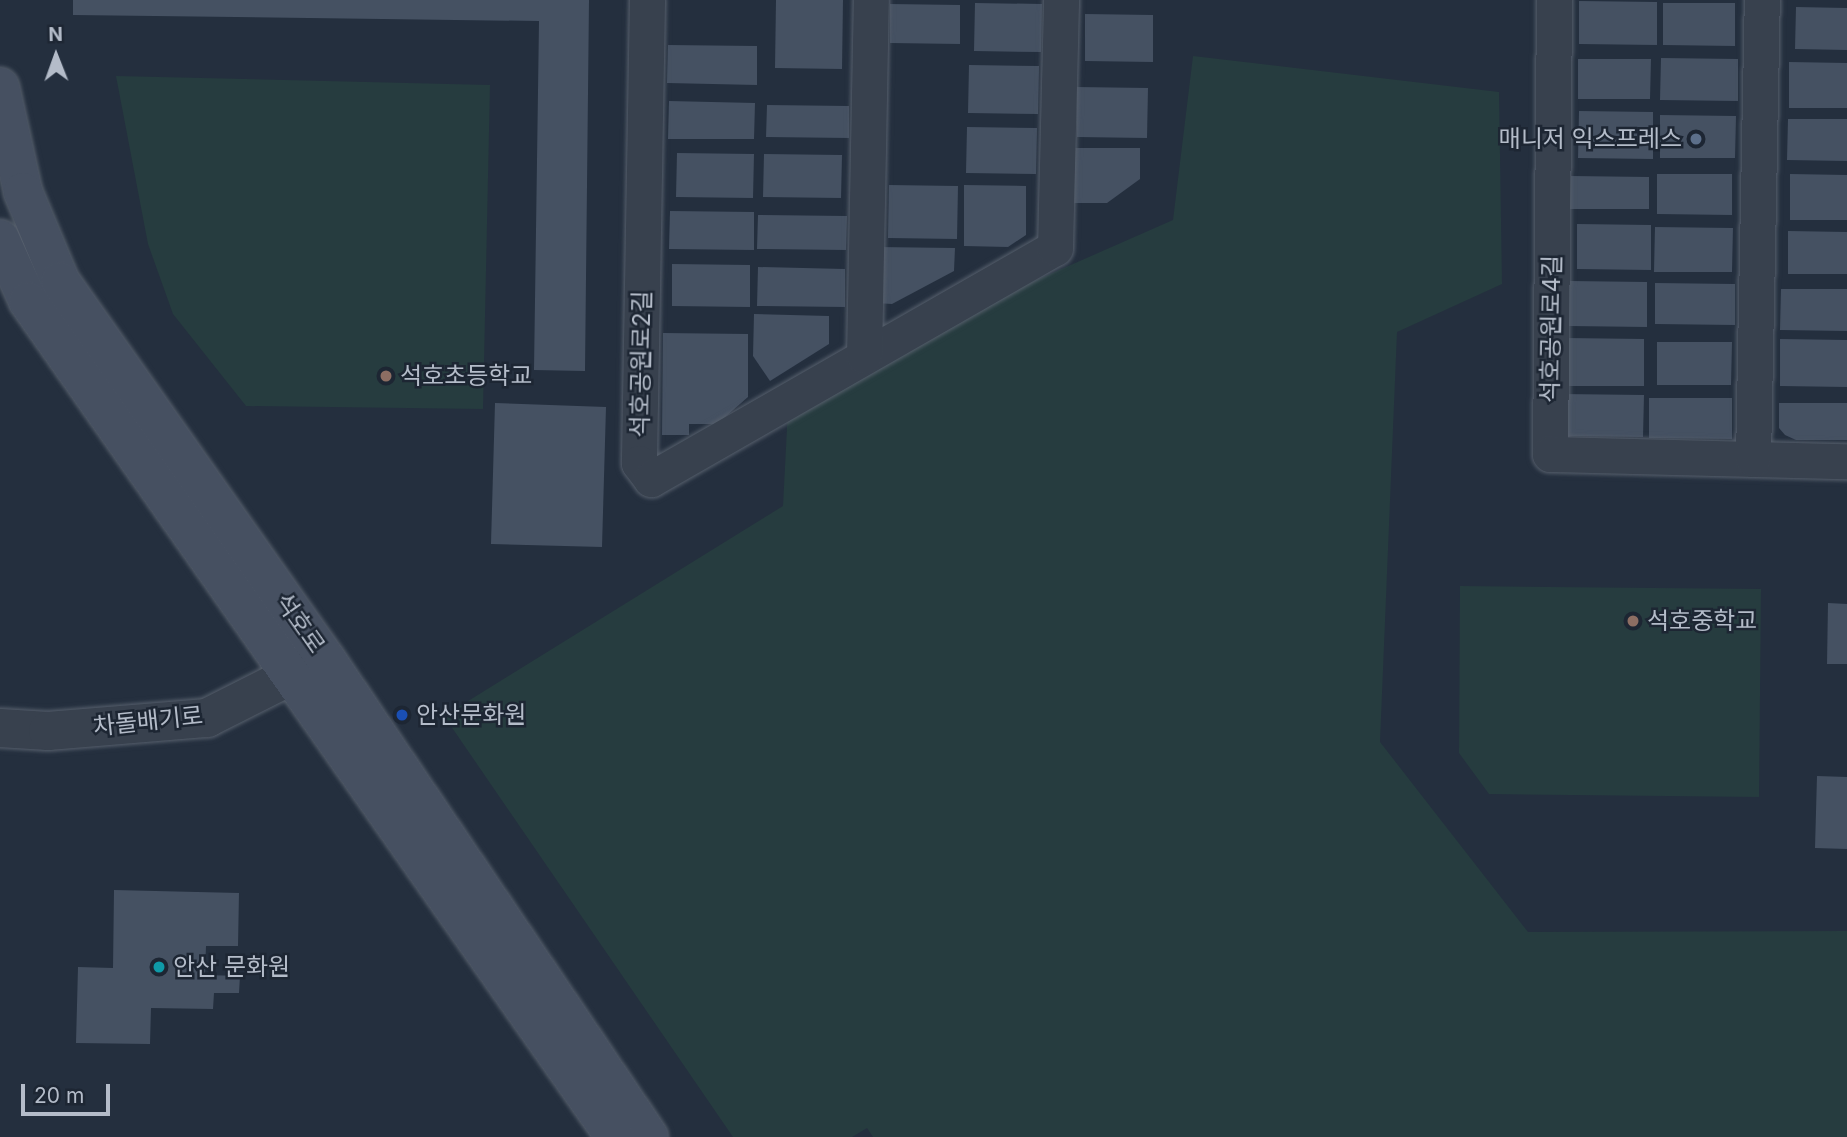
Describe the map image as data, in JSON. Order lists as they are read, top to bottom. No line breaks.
{"streets":{"main road":["석호로"],"street":["석호공원로4길","석호공원로2길","차돌배기로"]},"crossings":[["석호로","차돌배기로"]],"places":["매니저 익스프레스","석호초등학교","석호중학교","안산문화원","안산 문화원"],"scale_bar":"20 m","north":"top"}
